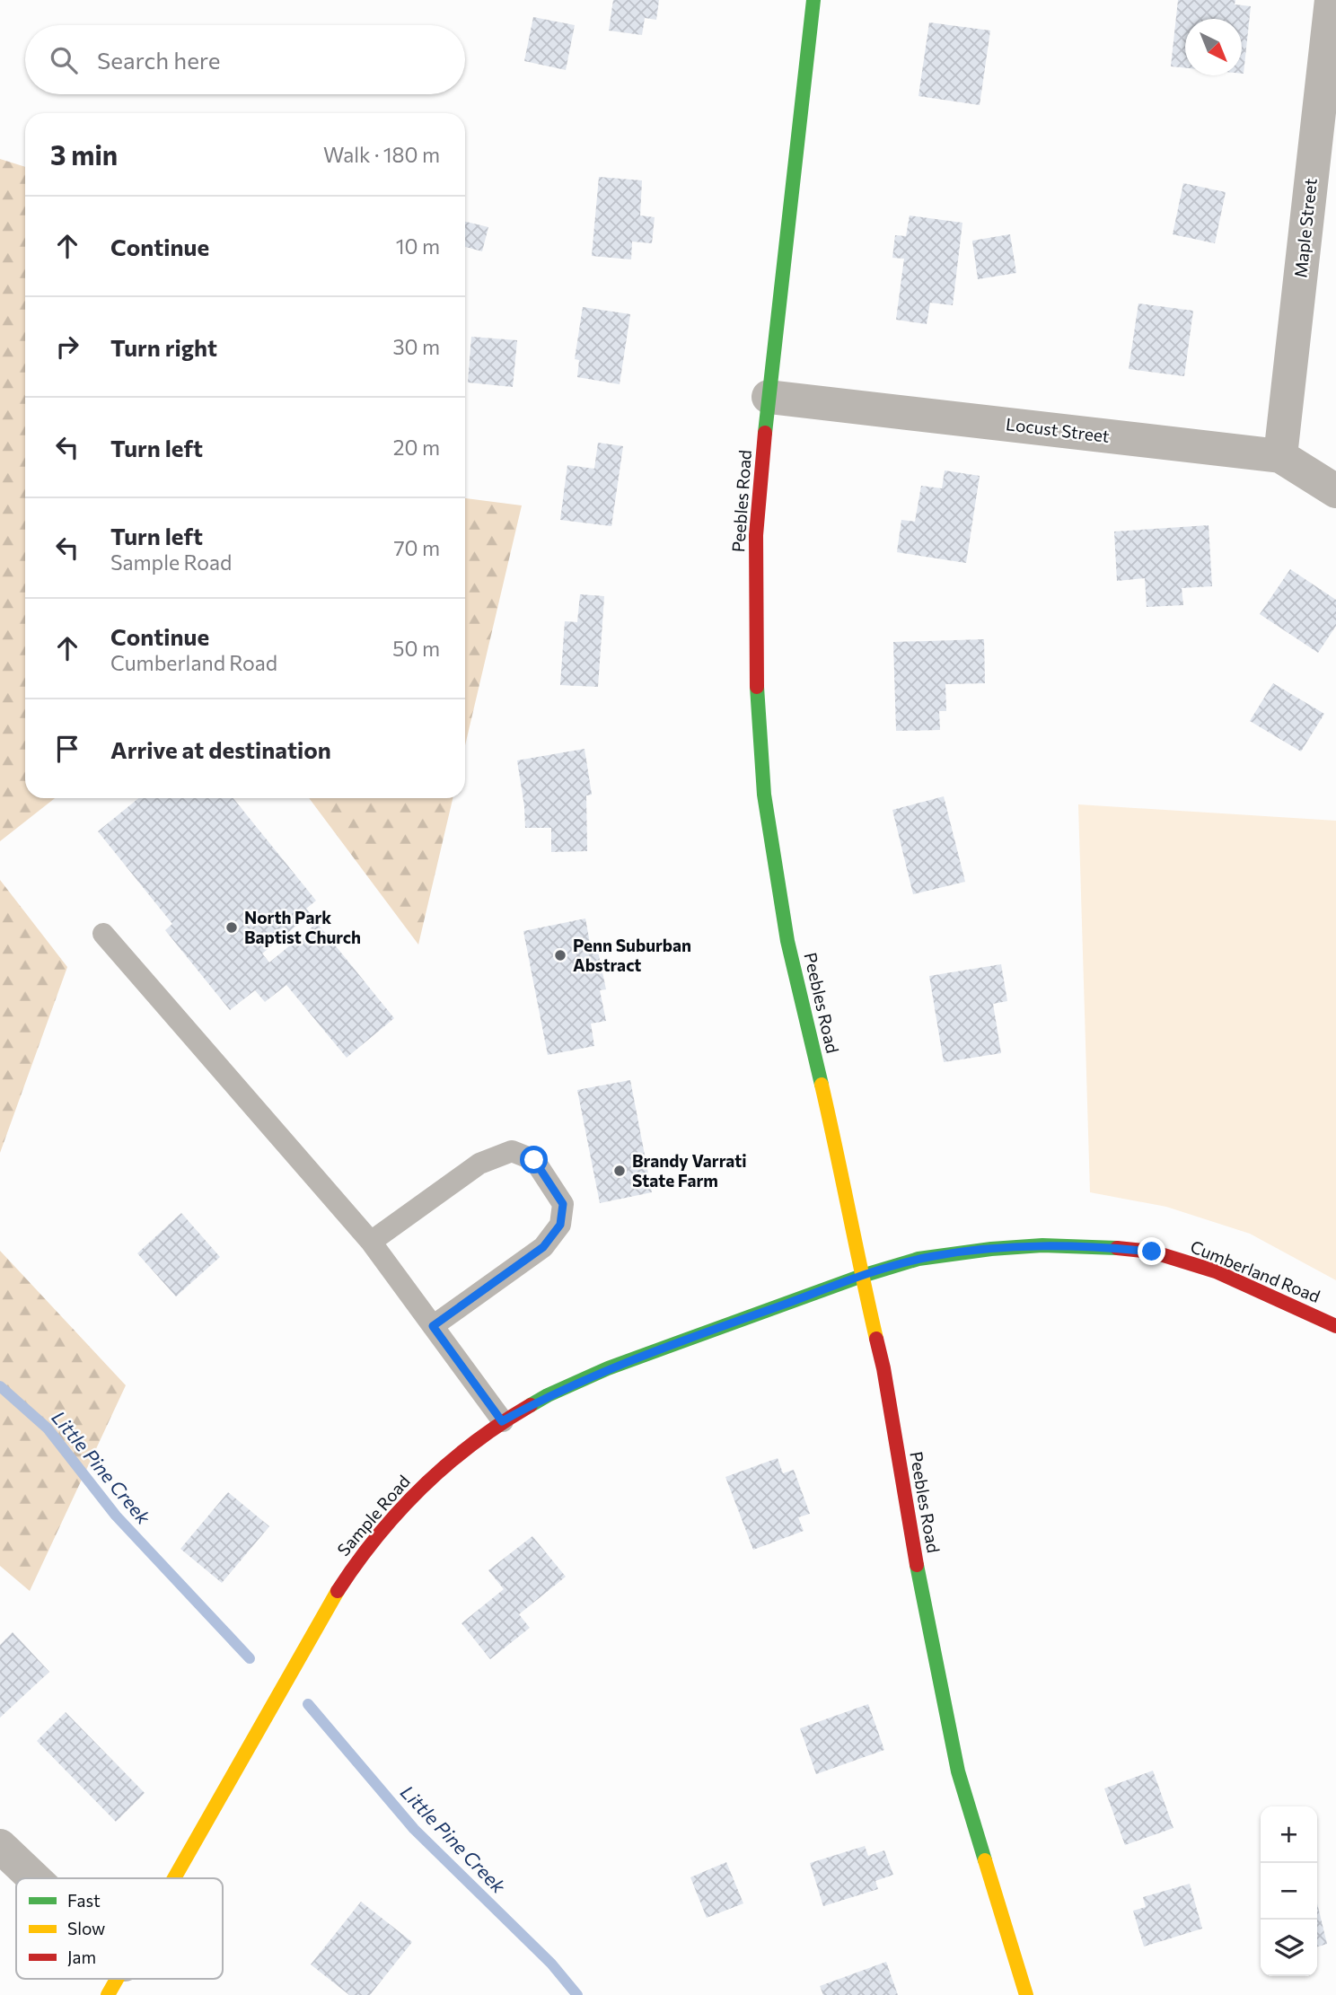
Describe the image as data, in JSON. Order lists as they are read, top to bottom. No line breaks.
{"streets":{"street":["Maple Street","Locust Street","Peebles Road","Cumberland Road","Sample Road"]},"crossings":[["Maple Street","Locust Street"],["Locust Street","Peebles Road"],["Peebles Road","Cumberland Road"],["Peebles Road","Sample Road"],["Cumberland Road","Sample Road"]],"water":["Little Pine Creek"],"places":["North Park Baptist Church","Penn Suburban Abstract","Brandy Varrati State Farm"],"legend":["Fast","Slow","Jam"],"north":"bottom right","page":{"search":"Search here","heading":["3 min","Walk · 180 m"],"list":[["Continue","10 m"],["Turn right","30 m"],["Turn left","20 m"],["Turn left","Sample Road","70 m"],["Continue","Cumberland Road","50 m"],"Arrive at destination"],"map_buttons":["+","−"]}}
